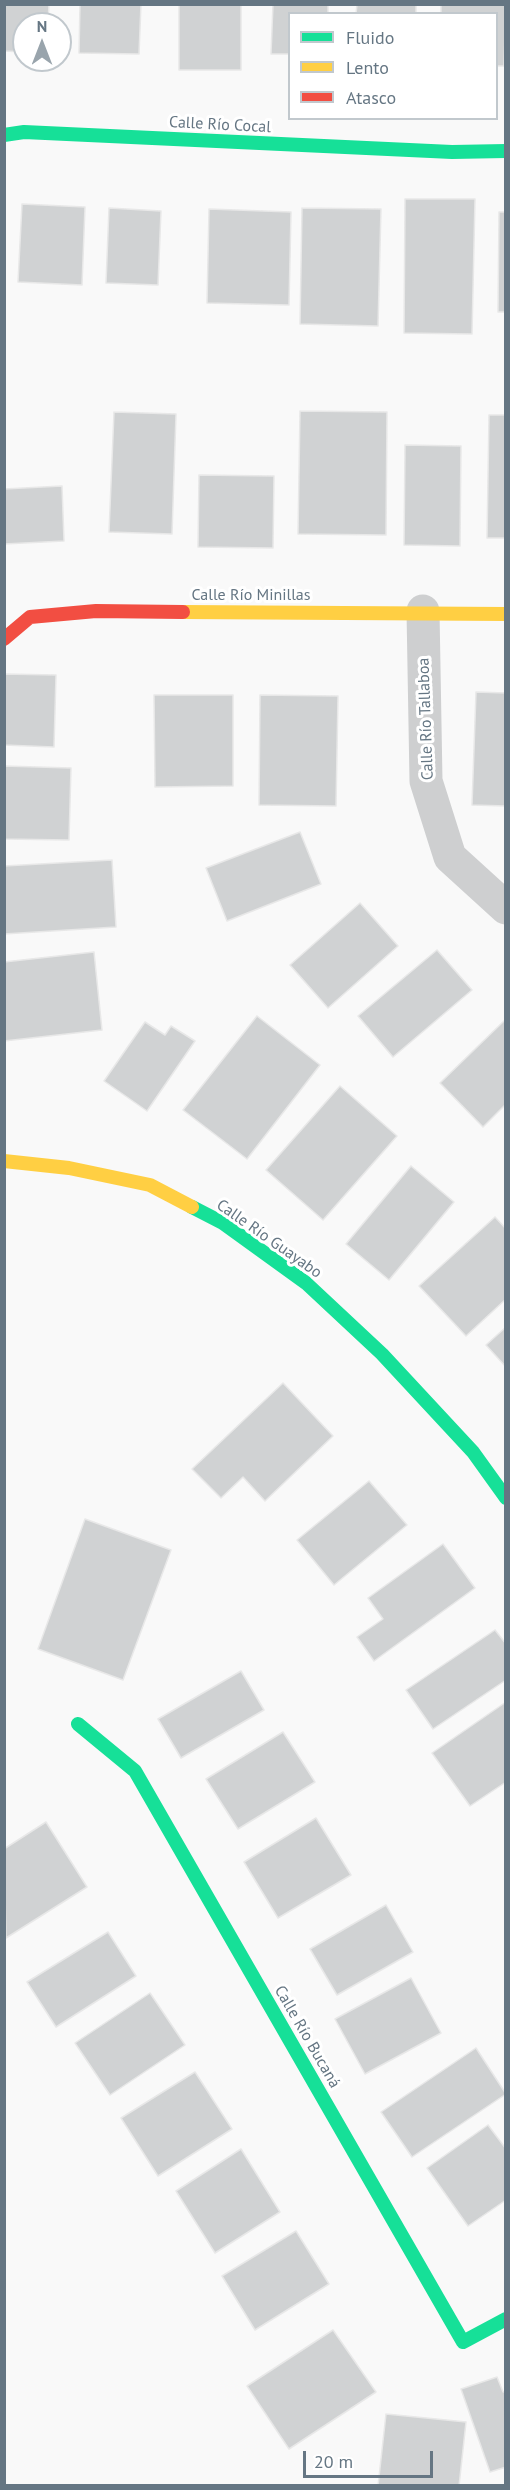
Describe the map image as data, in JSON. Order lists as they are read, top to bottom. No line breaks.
{"streets":{"street":["Calle Río Cocal","Calle Río Minillas","Calle Río Tallaboa","Calle Río Guayabo","Calle Río Bucaná"]},"crossings":[["Calle Río Minillas","Calle Río Tallaboa"]],"legend":["Fluido","Lento","Atasco"],"scale_bar":"20 m","north":"top"}
